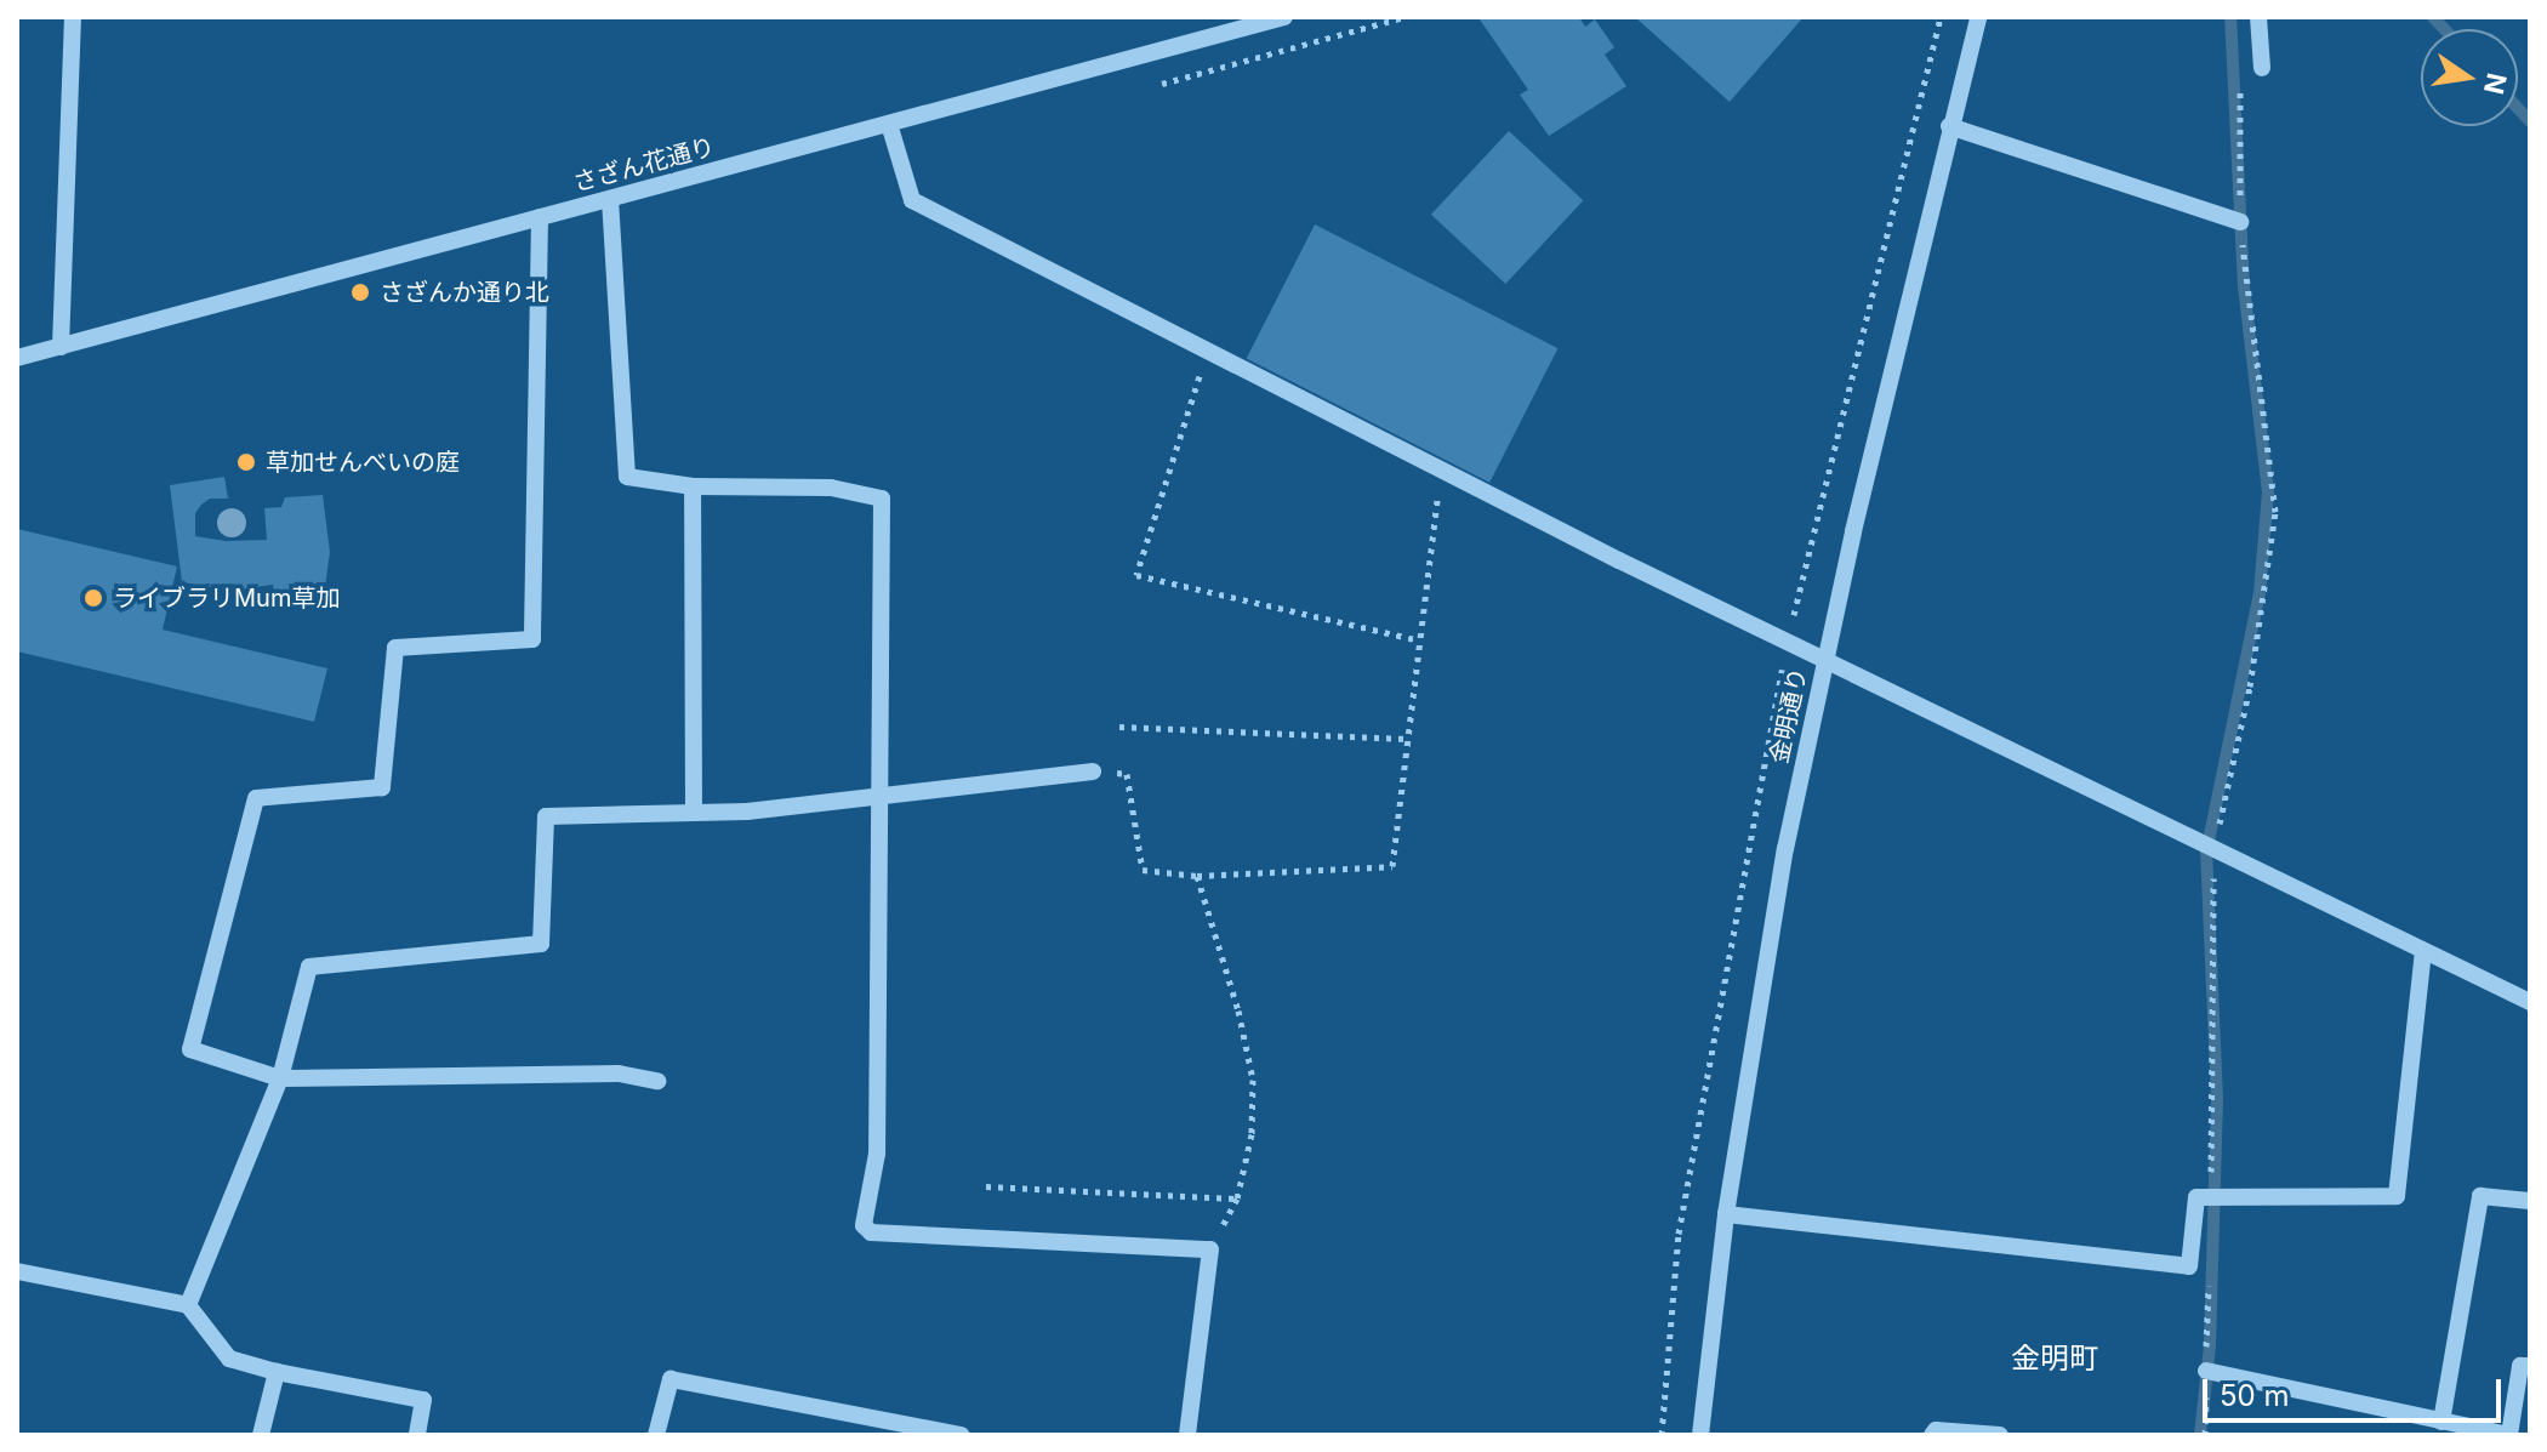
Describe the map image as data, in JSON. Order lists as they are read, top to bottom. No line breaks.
{"streets":{"street":["さざん花通り","金明通り"]},"districts":["金明町"],"places":["さざんか通り北","草加せんべいの庭","ライブラリMum草加"],"scale_bar":"50 m","north":"right"}
